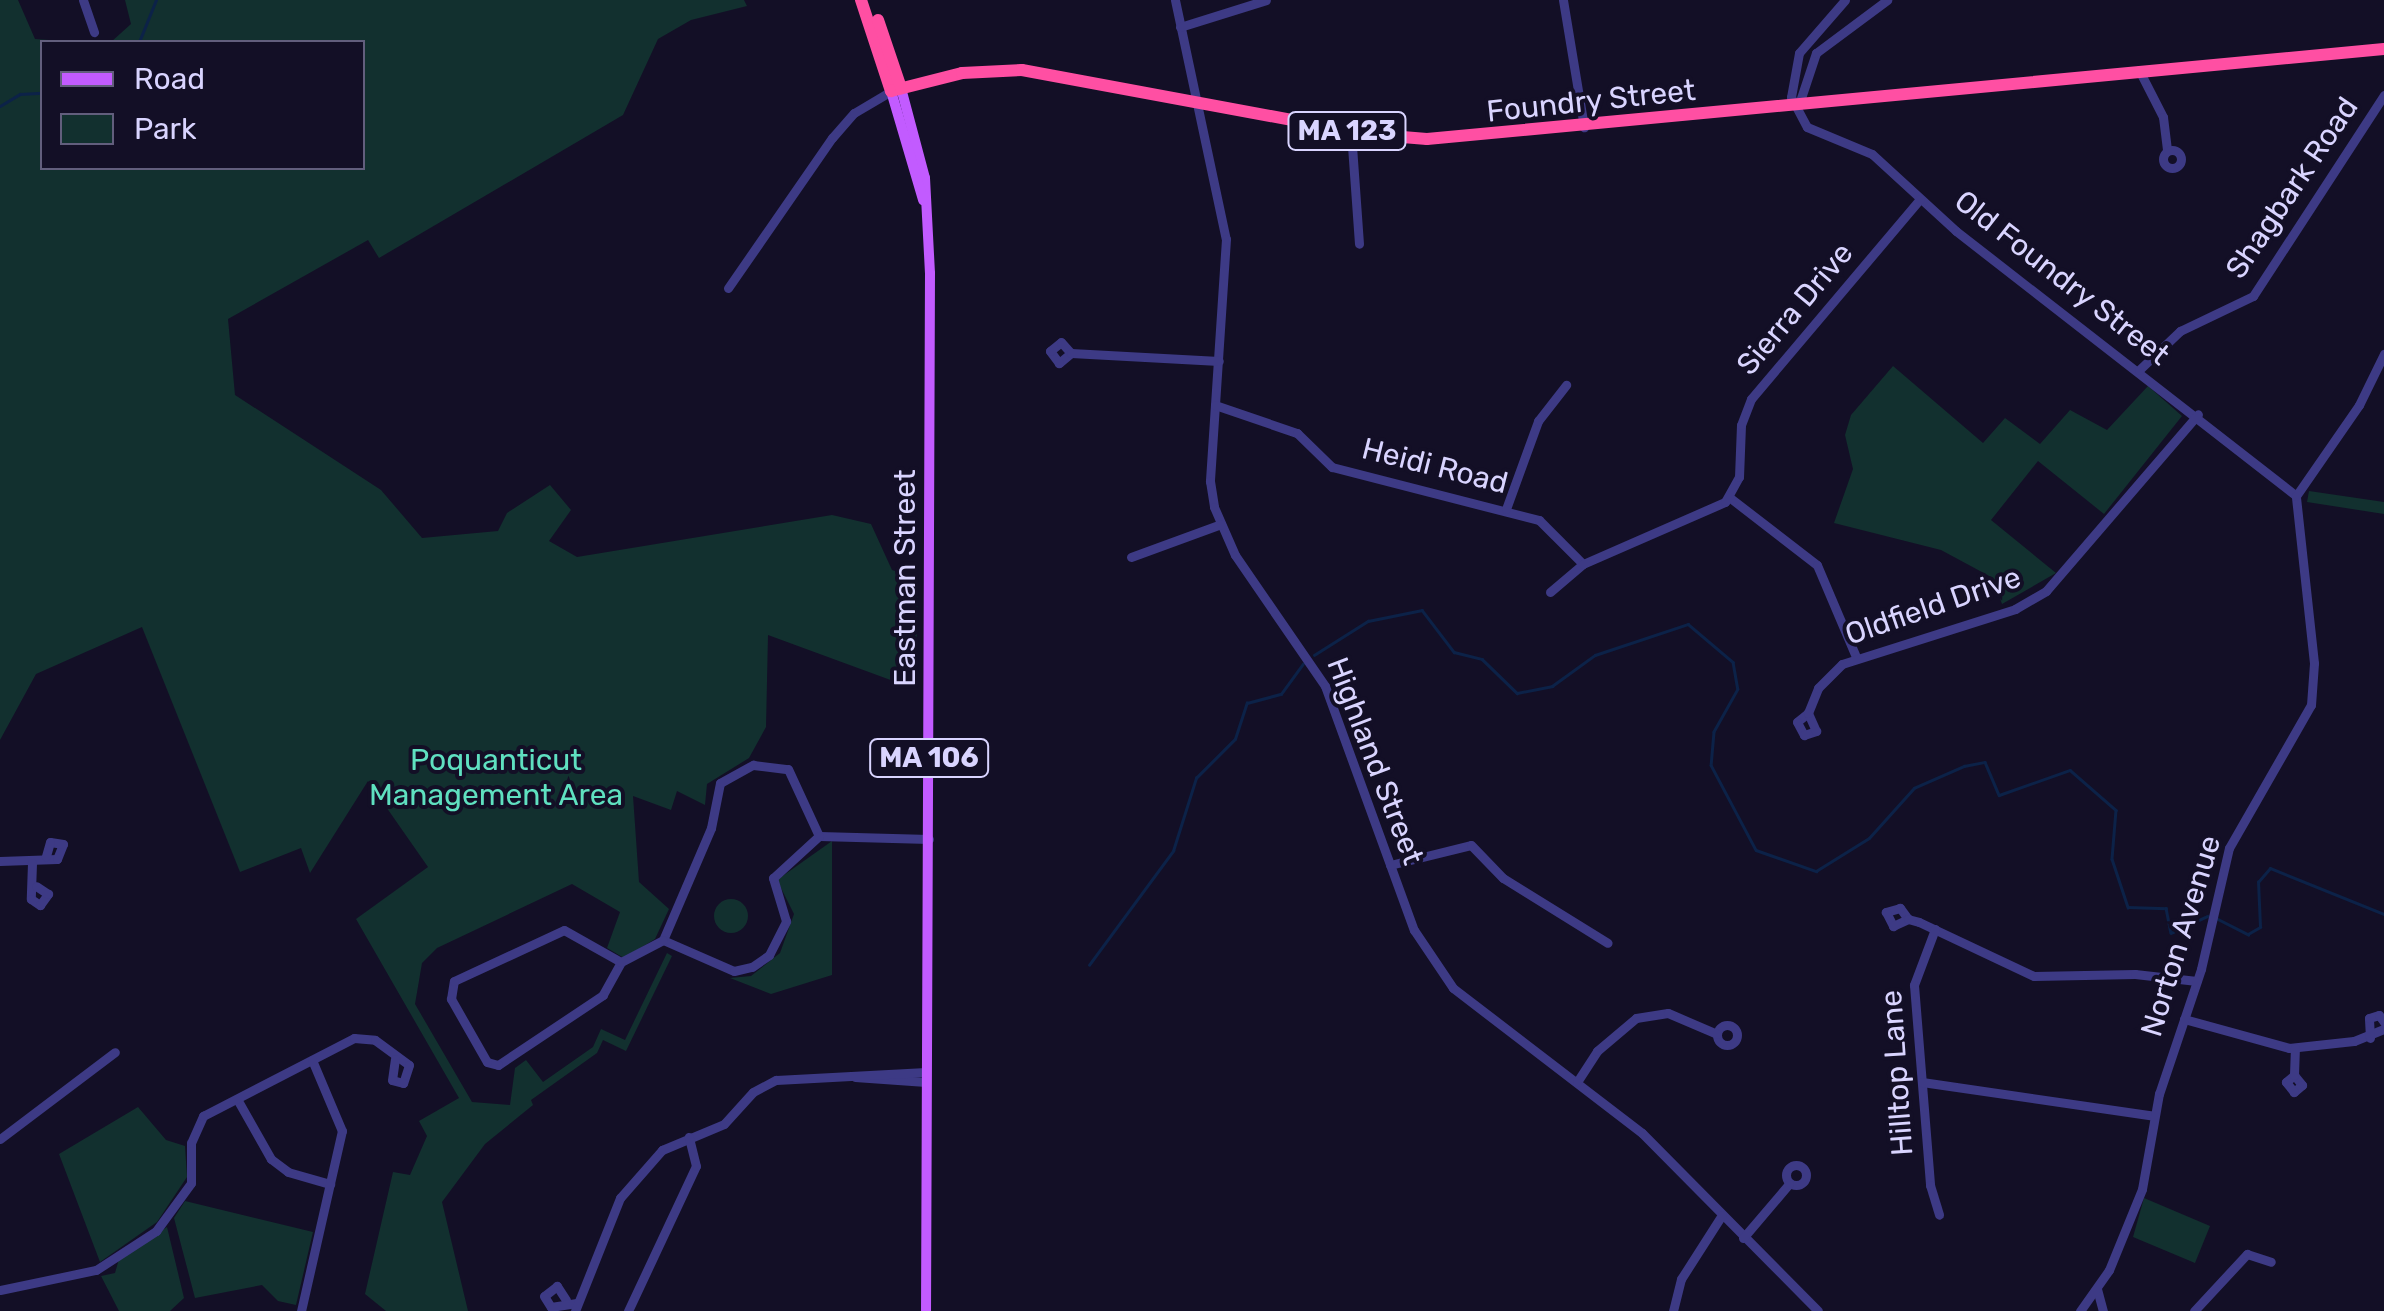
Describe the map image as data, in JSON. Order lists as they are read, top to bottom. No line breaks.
{"streets":{"highway":["Foundry Street","MA 123","MA 106"],"main road":["Eastman Street"],"street":["Shagbark Road","Old Foundry Street","Sierra Drive","Heidi Road","Oldfield Drive","Highland Street","Norton Avenue","Hilltop Lane"]},"crossings":[["Foundry Street","Old Foundry Street"],["Foundry Street","Eastman Street"],["Foundry Street","MA 106"],["Foundry Street","Highland Street"],["Shagbark Road","Old Foundry Street"],["Old Foundry Street","Sierra Drive"],["Old Foundry Street","Oldfield Drive"],["Old Foundry Street","Norton Avenue"],["Heidi Road","Highland Street"],["Eastman Street","MA 106"]],"parks":["Poquanticut Management Area"],"legend":["Road","Park"]}
